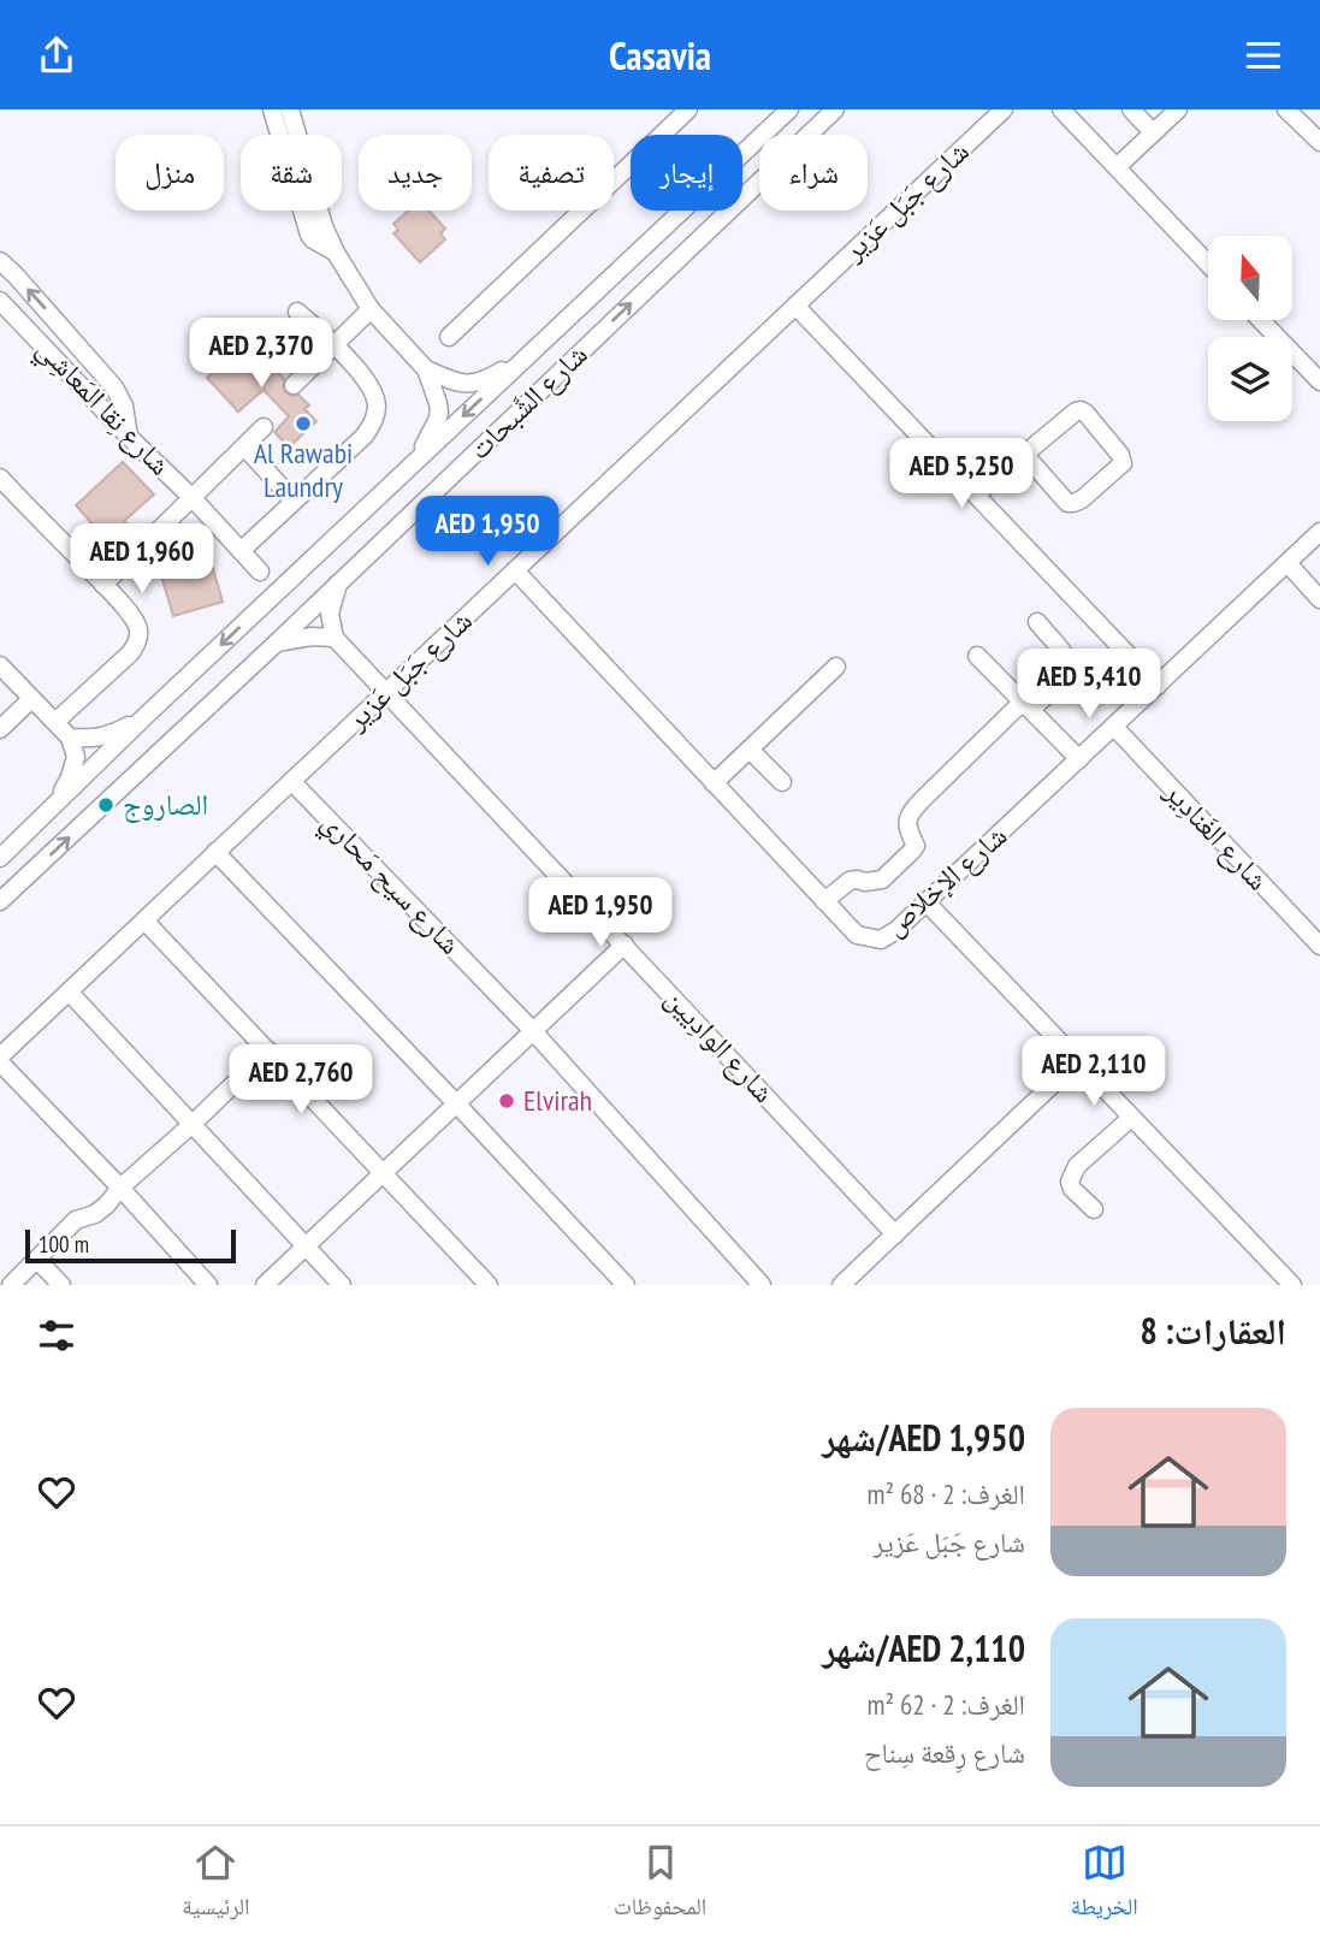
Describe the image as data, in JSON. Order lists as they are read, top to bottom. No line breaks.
{"streets":{"street":["شارع جَبَل عَزير","شارع الشَّبحات","شارع نِقا المَعاشِي","شارع الغَنادِير","شارع الإخلاص","شارع سيح مَحاري","شارع الوادِيين"]},"crossings":[["شارع جَبَل عَزير","شارع الإخلاص"],["شارع جَبَل عَزير","شارع سيح مَحاري"],["شارع جَبَل عَزير","شارع الوادِيين"],["شارع الغَنادِير","شارع الإخلاص"]],"places":["Al Rawabi Laundry","الصاروج","Elvirah"],"scale_bar":"100 m","north":"top","page":{"header":"Casavia","chip":["شراء","إيجار","تصفية","جديد","شقة","منزل"],"price":["AED 2,370","AED 5,250","AED 1,950","AED 1,960","AED 5,410","AED 1,950","AED 2,110","AED 2,760"],"scale":"100 m","heading":"العقارات: 8","list":[{"name":"AED 1,950/شهر","note":"الغرف: 2 · 68 m² · شارع جَبَل عَزير"},{"name":"AED 2,110/شهر","note":"الغرف: 2 · 62 m² · شارع رِقعة سِناح"}],"tabs":["الخريطة","المحفوظات","الرئيسية"]}}
